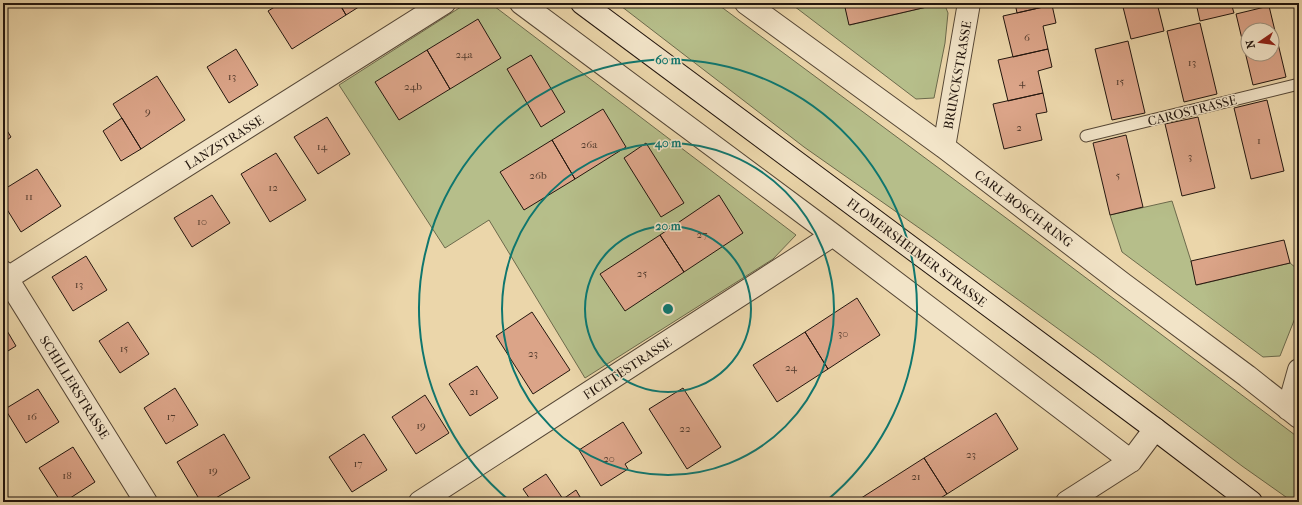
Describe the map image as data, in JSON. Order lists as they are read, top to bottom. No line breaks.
{"streets":{"street":["BRUNCKSTRASSE","LANZSTRASSE","CARL-BOSCH-RING","FLOMERSHEIMER STRASSE","FICHTESTRASSE","SCHILLERSTRASSE"],"lane":["CAROSTRASSE"]},"crossings":[["BRUNCKSTRASSE","CARL-BOSCH-RING"],["LANZSTRASSE","SCHILLERSTRASSE"]],"house_numbers":["6","24a","13","13","15","4","24b","9","2","1","26a","14","3","26b","5","12","11","10","27","25","13","30","15","23","24","21","16","17","19","22","23","20","17","19","18","21"],"north":"left","rings":["60 m","40 m","20 m"]}
